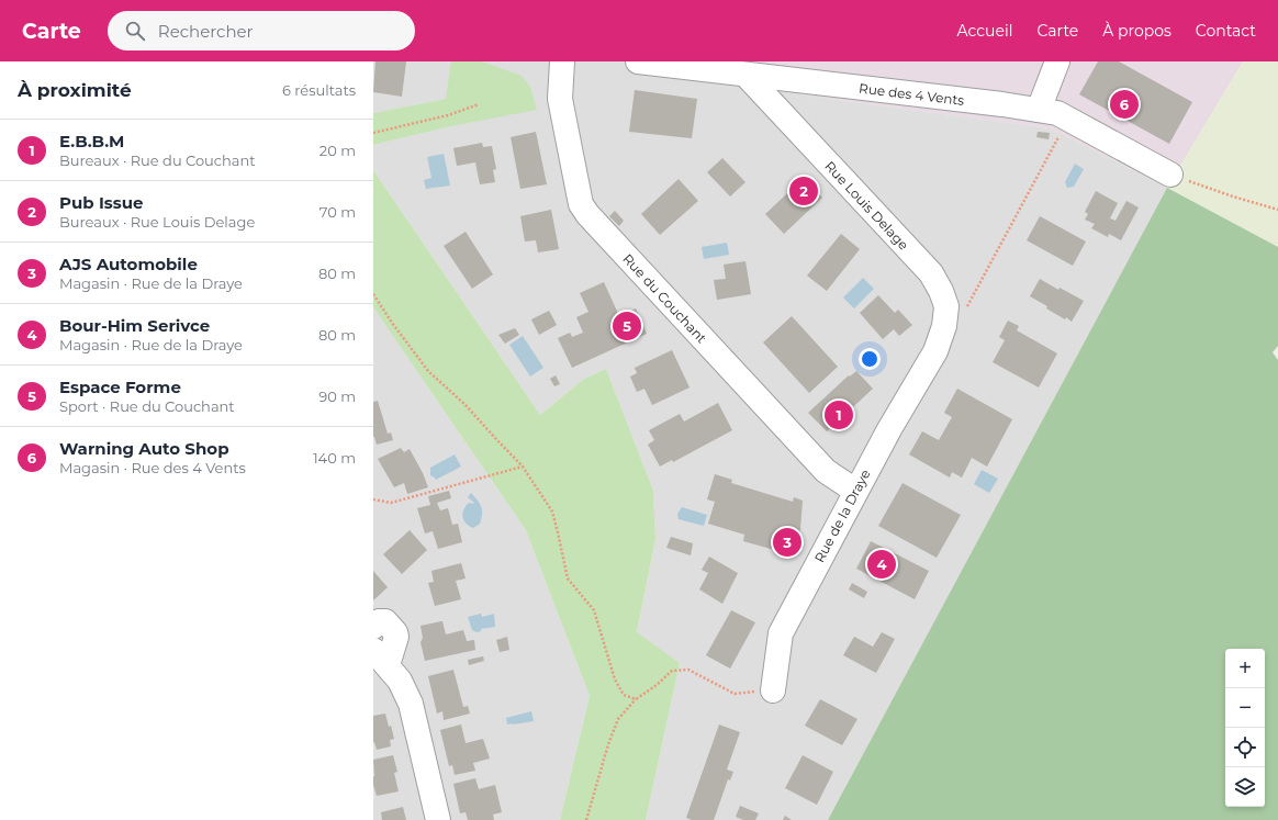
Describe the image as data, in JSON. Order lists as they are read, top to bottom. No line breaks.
{"streets":{"street":["Rue des 4 Vents","Rue Louis Delage","Rue du Couchant","Rue de la Draye"]},"crossings":[["Rue des 4 Vents","Rue Louis Delage"],["Rue Louis Delage","Rue de la Draye"],["Rue du Couchant","Rue de la Draye"]],"page":{"header":"Carte","search":"Rechercher","nav":["Accueil","Carte","À propos","Contact"],"heading":["À proximité","6 résultats"],"pins":["6","2","5","1","3","4"],"list":[{"mark":"1","name":"E.B.B.M","note":"Bureaux · Rue du Couchant","value":"20 m"},{"mark":"2","name":"Pub Issue","note":"Bureaux · Rue Louis Delage","value":"70 m"},{"mark":"3","name":"AJS Automobile","note":"Magasin · Rue de la Draye","value":"80 m"},{"mark":"4","name":"Bour-Him Serivce","note":"Magasin · Rue de la Draye","value":"80 m"},{"mark":"5","name":"Espace Forme","note":"Sport · Rue du Couchant","value":"90 m"},{"mark":"6","name":"Warning Auto Shop","note":"Magasin · Rue des 4 Vents","value":"140 m"}],"map_buttons":["+","−"]}}
